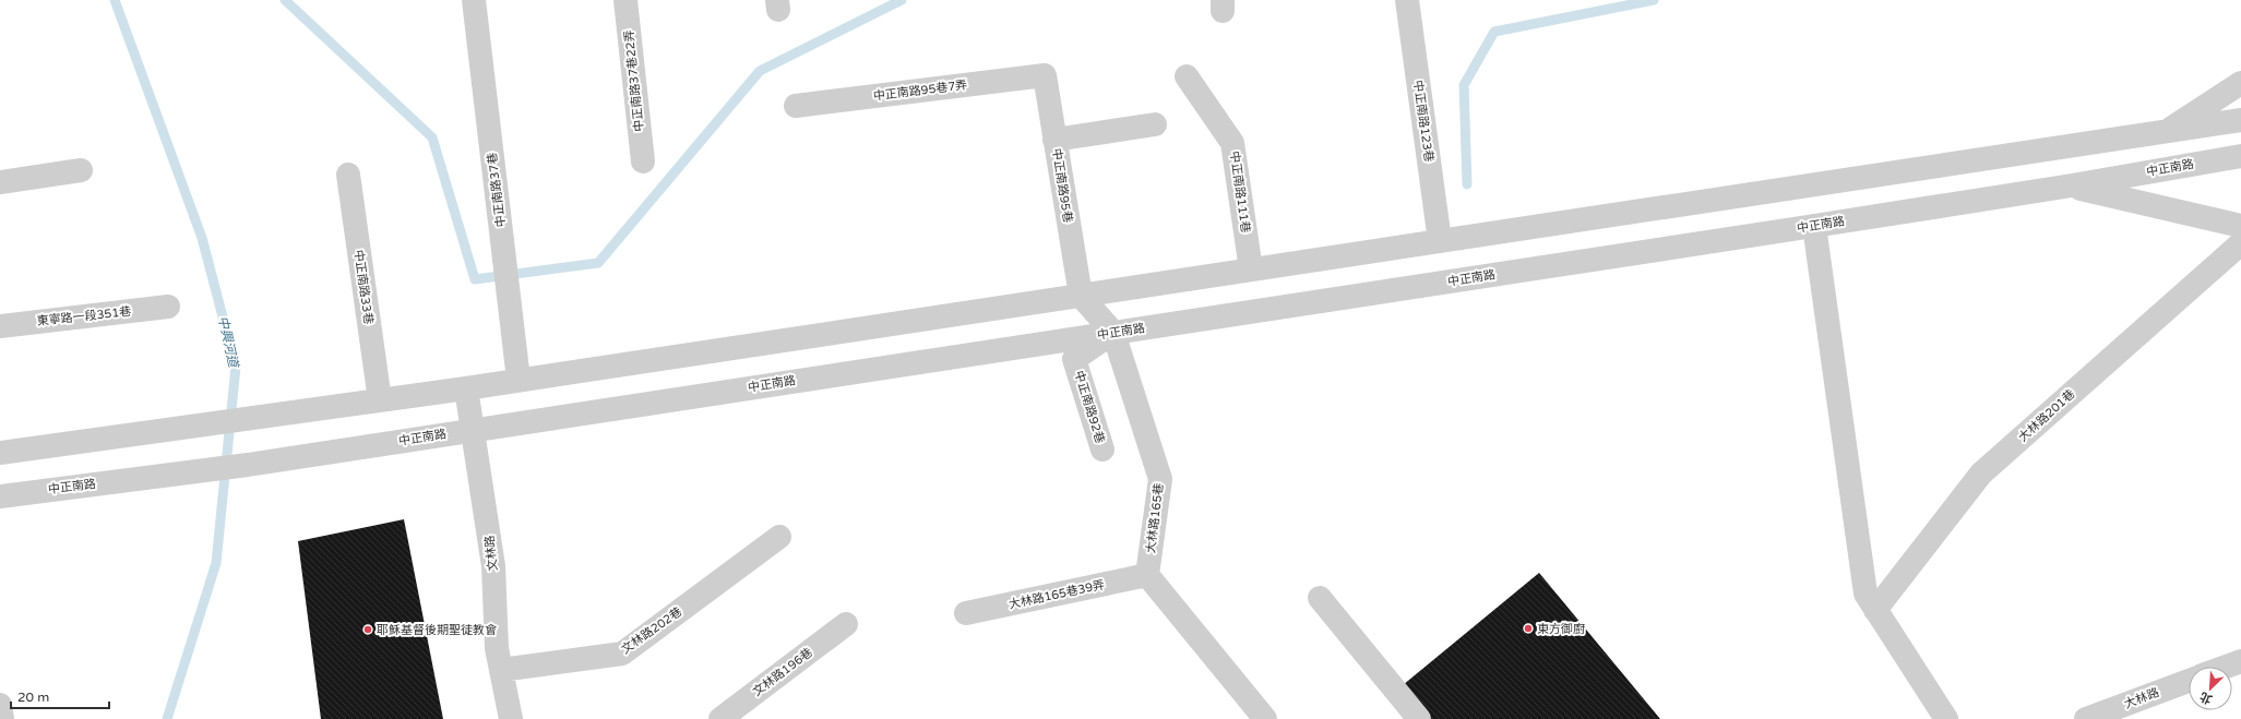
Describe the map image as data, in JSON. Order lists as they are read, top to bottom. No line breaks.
{"streets":{"street":["中正南路37巷22弄","中正南路95巷7弄","中正南路123巷","中正南路","中正南路95巷","中正南路37巷","中正南路111巷","中正南路33巷","東寧路一段351巷","中正南路92巷","大林路201巷","大林路165巷","文林路","大林路165巷39弄","文林路202巷","文林路196巷","大林路"]},"crossings":[["中正南路95巷7弄","中正南路95巷"],["中正南路","中正南路92巷"],["中正南路","大林路165巷"],["中正南路","文林路"],["中正南路95巷","大林路165巷"],["中正南路92巷","大林路165巷"],["大林路165巷","大林路165巷39弄"],["文林路","文林路202巷"]],"water":["中興河道"],"places":["東方御廚","耶穌基督後期聖徒教會"],"scale_bar":"20 m","north":"bottom left"}
